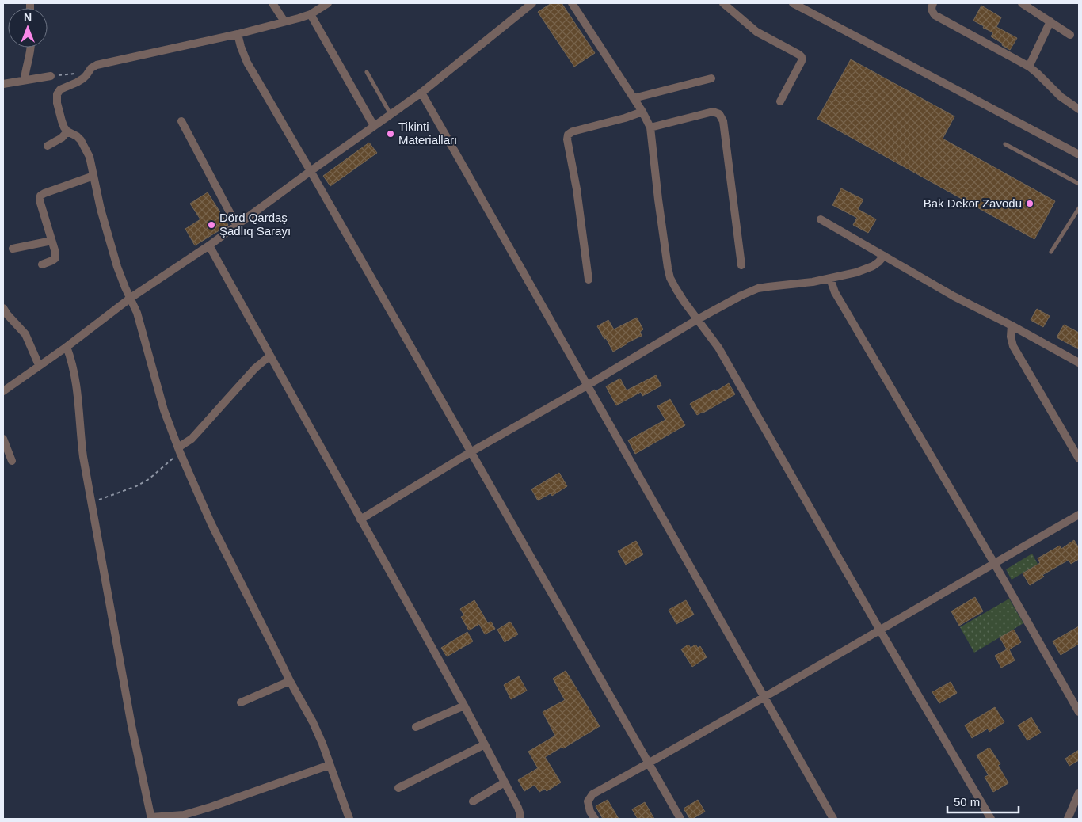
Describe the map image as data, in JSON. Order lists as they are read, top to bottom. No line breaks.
{"places":["Tikinti Materialları","Bak Dekor Zavodu","Dörd Qardaş Şadlıq Sarayı"],"scale_bar":"50 m","north":"top"}
